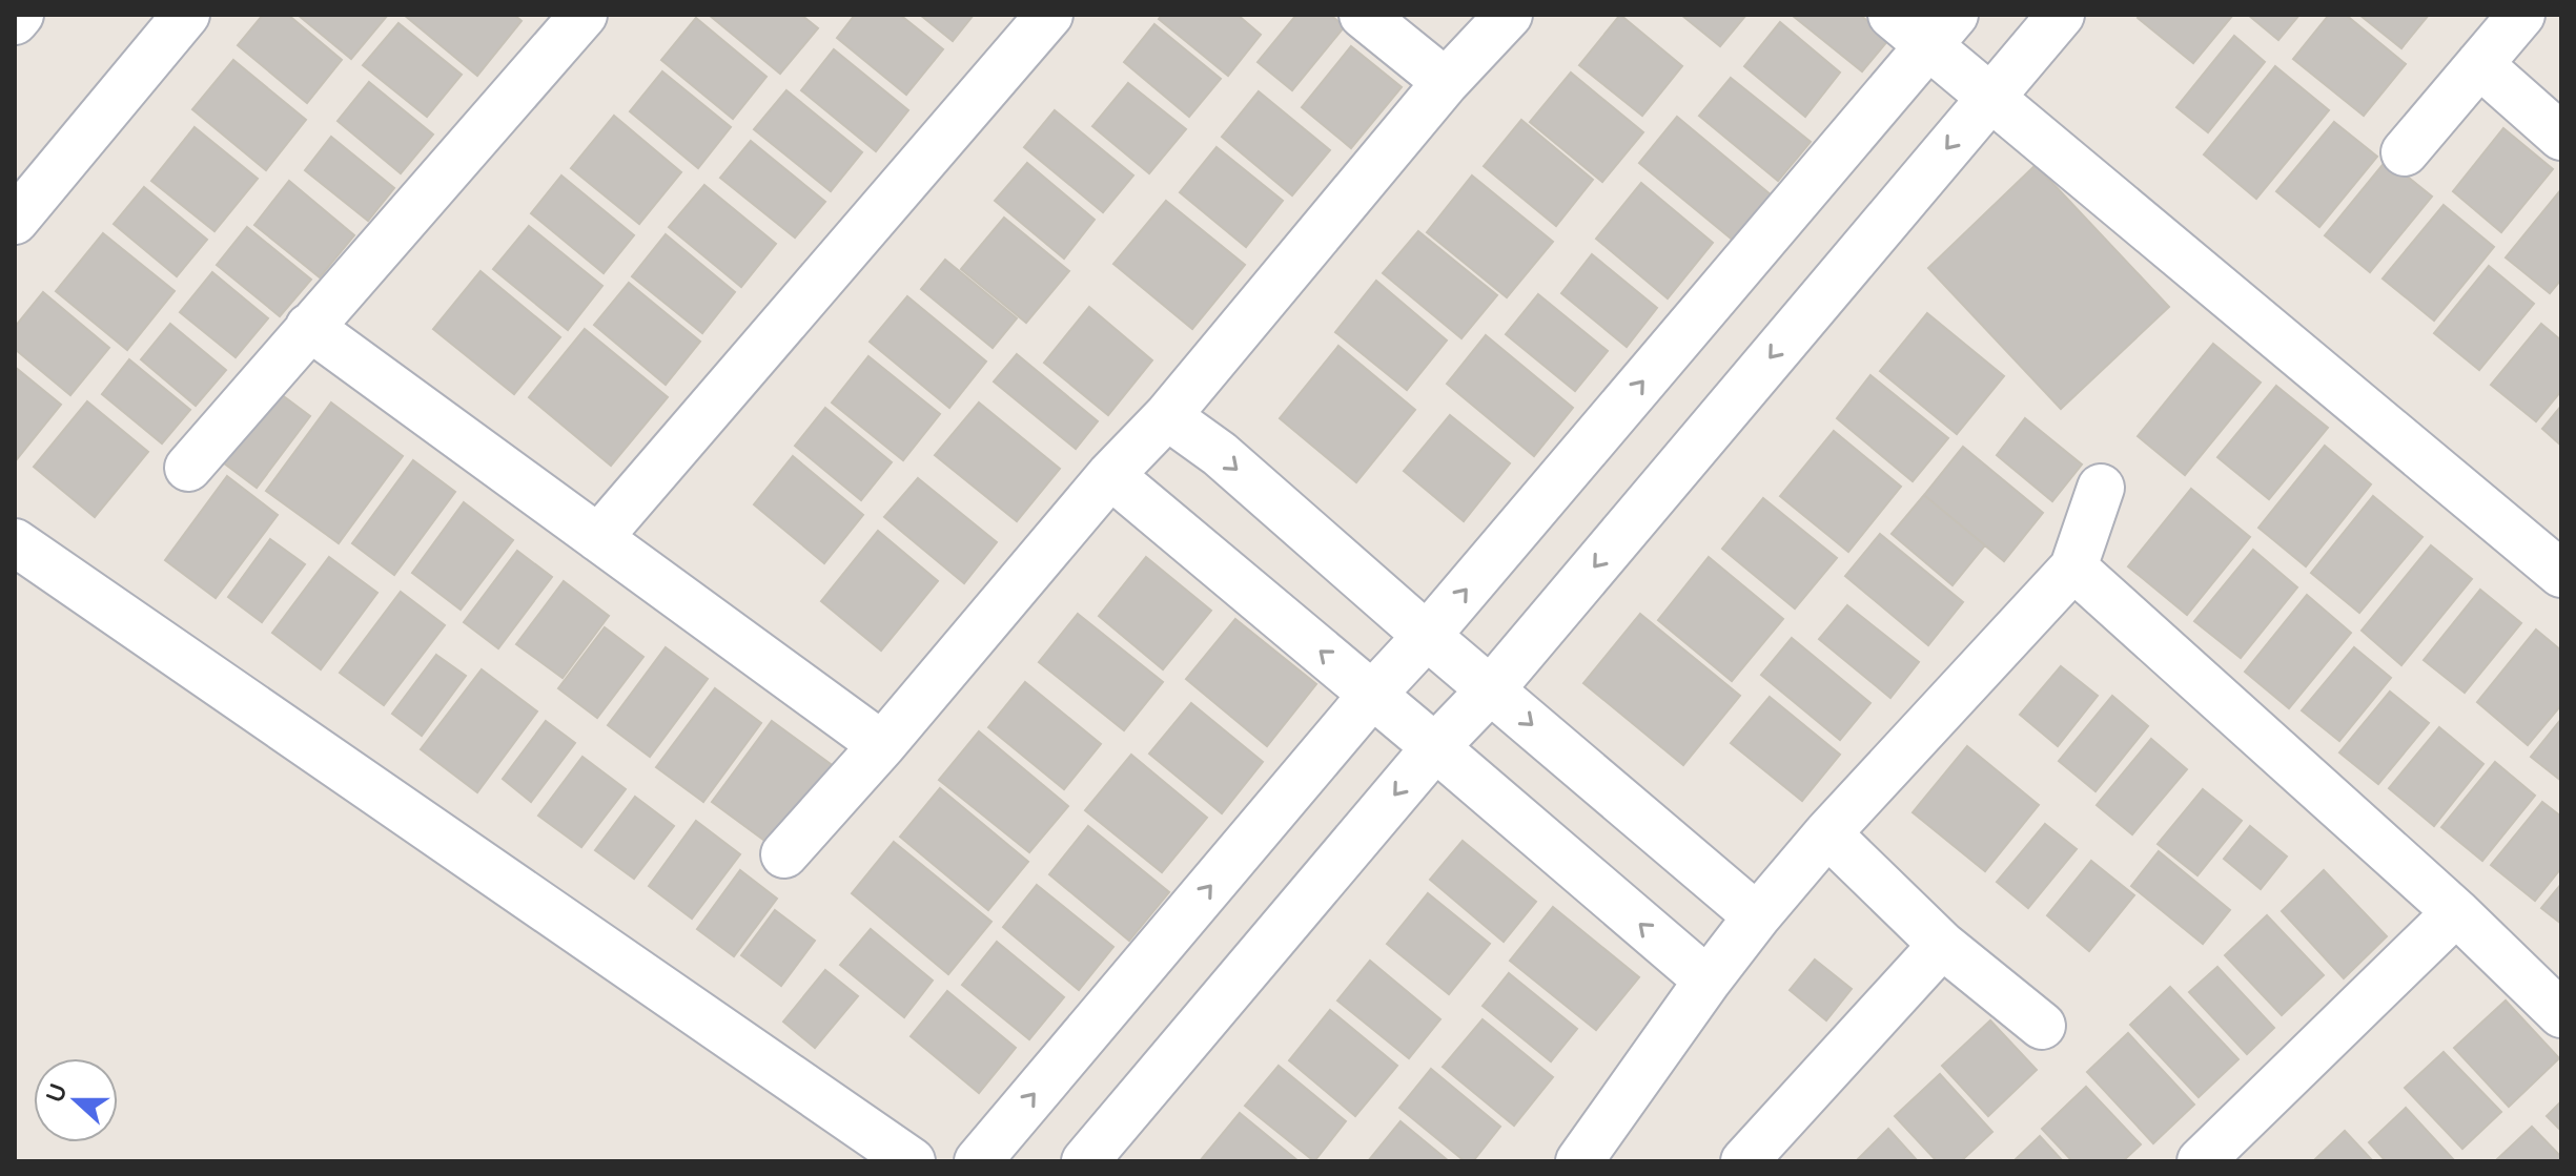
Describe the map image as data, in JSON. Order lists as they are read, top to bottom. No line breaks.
{"north":"left"}
